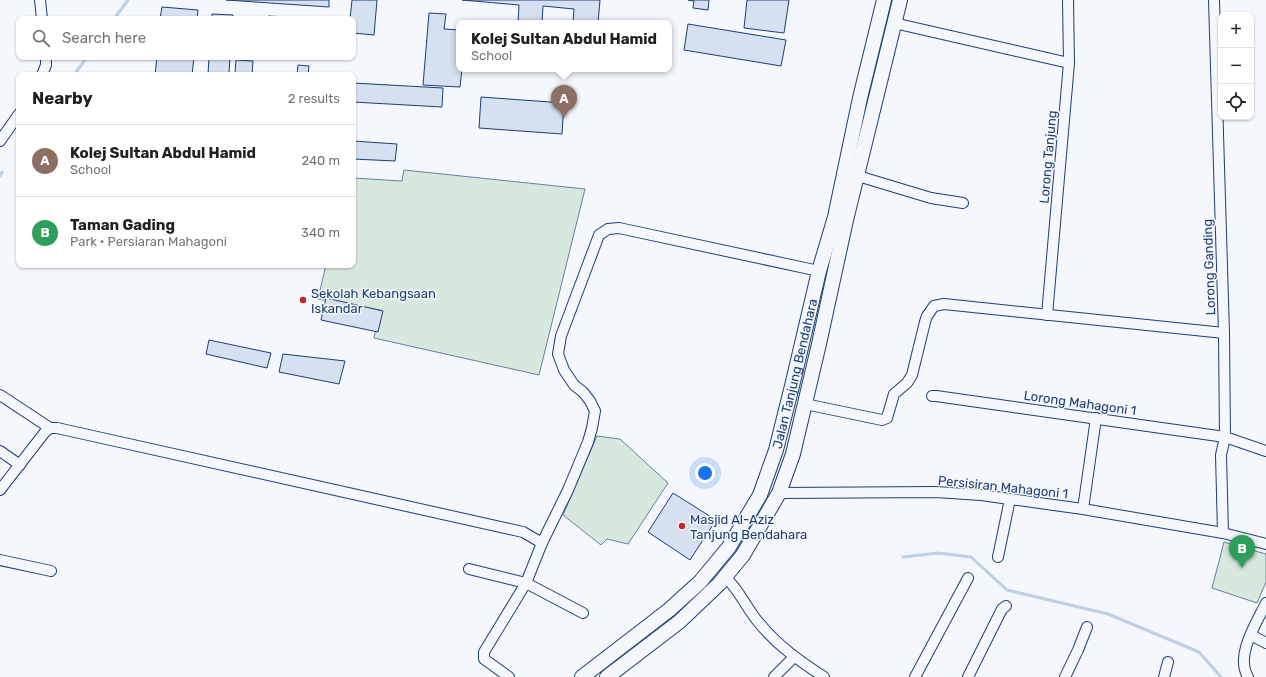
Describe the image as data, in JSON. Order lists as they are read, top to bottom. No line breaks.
{"streets":{"main road":["Jalan Tanjung Bendahara"],"street":["Lorong Tanjung","Lorong Ganding","Lorong Mahagoni 1","Persisiran Mahagoni 1"]},"crossings":[["Lorong Ganding","Lorong Mahagoni 1"],["Lorong Ganding","Persisiran Mahagoni 1"],["Jalan Tanjung Bendahara","Persisiran Mahagoni 1"]],"places":["Sekolah Kebangsaan Iskandar","Masjid Al-Aziz Tanjung Bendahara"],"page":{"map_buttons":["+","−"],"search":"Search here","popup":["Kolej Sultan Abdul Hamid","School"],"heading":["Nearby","2 results"],"pins":["A","B"],"list":[{"mark":"A","name":"Kolej Sultan Abdul Hamid","note":"School","value":"240 m"},{"mark":"B","name":"Taman Gading","note":"Park · Persiaran Mahagoni","value":"340 m"}]}}
